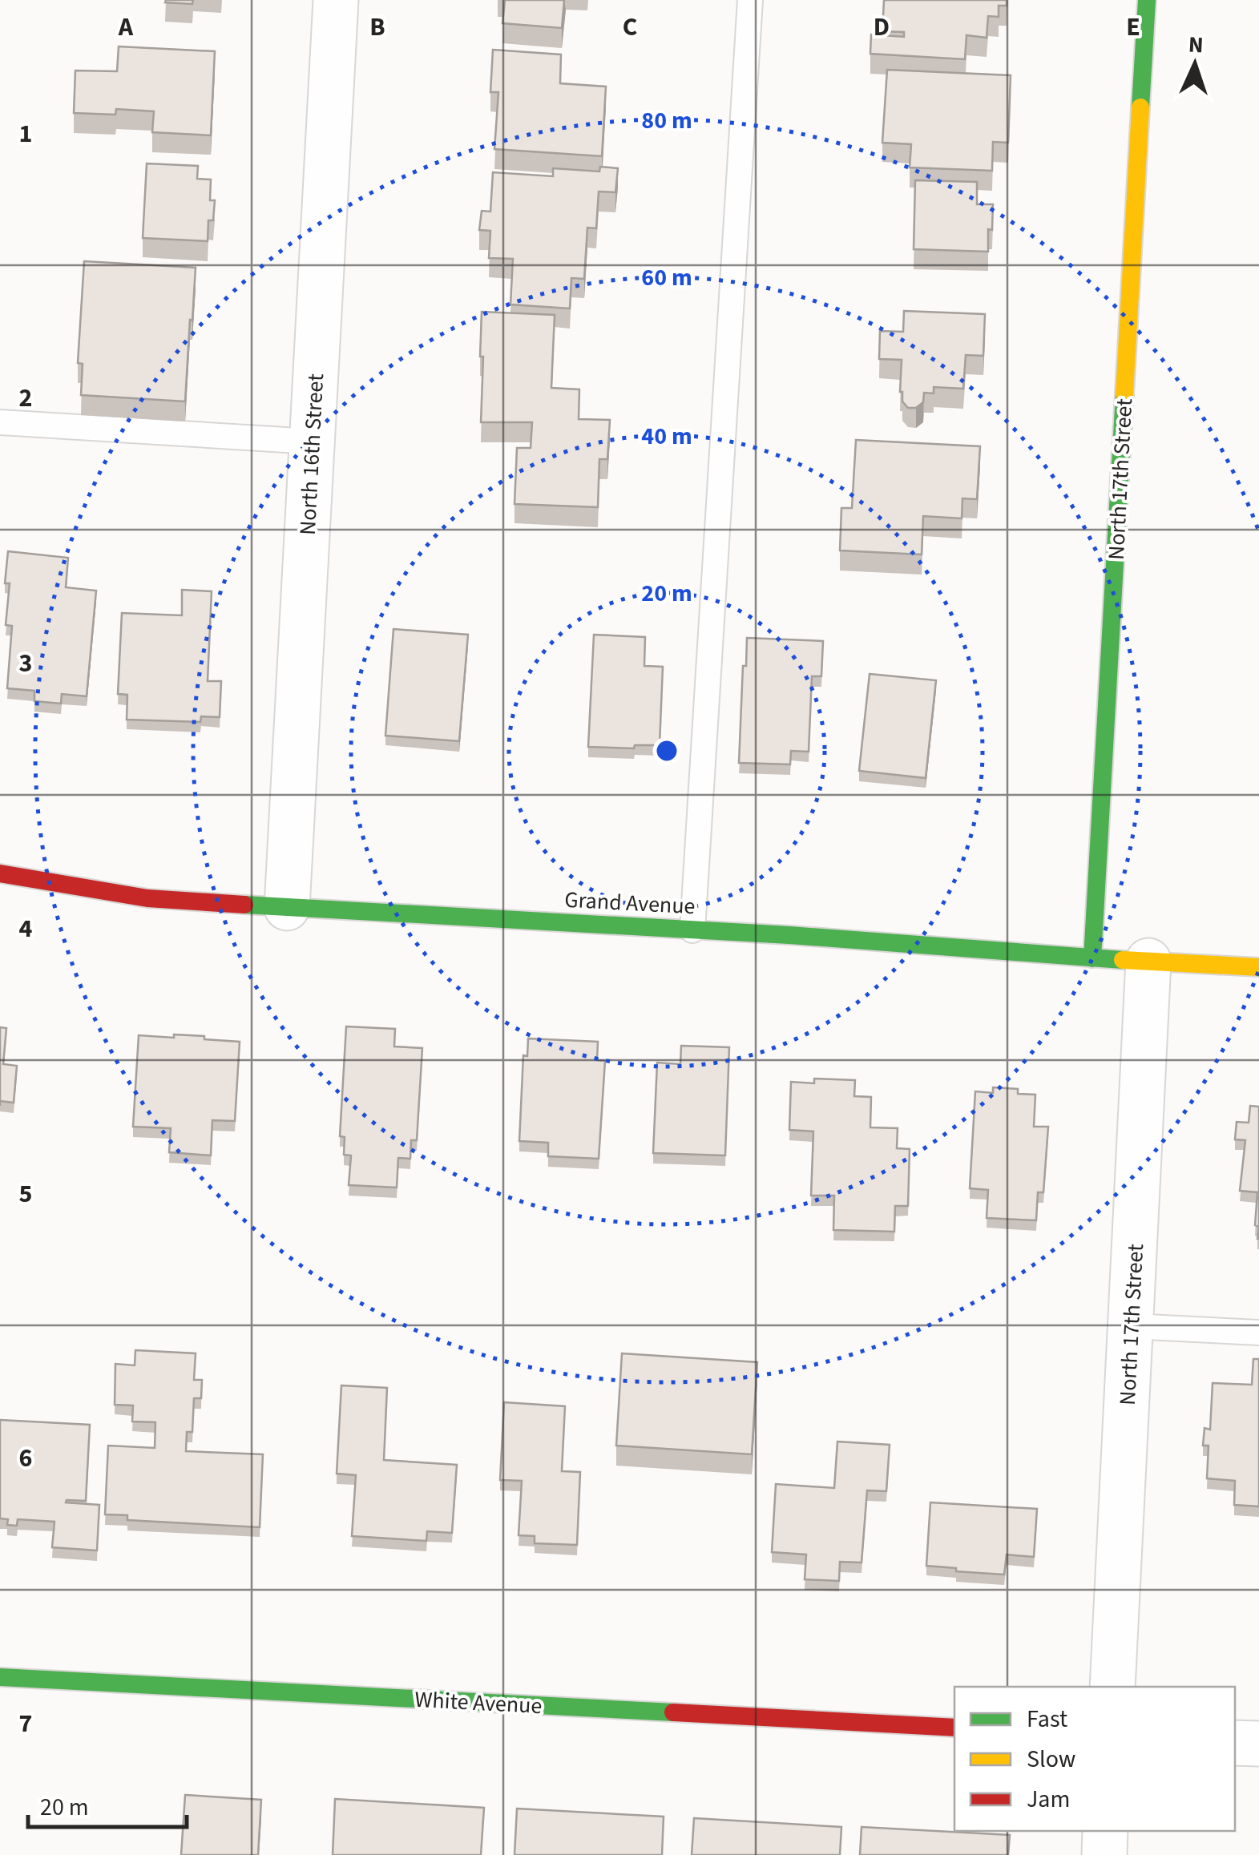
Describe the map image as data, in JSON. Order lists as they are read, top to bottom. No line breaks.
{"streets":{"street":["North 16th Street","North 17th Street","Grand Avenue","White Avenue"]},"crossings":[["North 16th Street","Grand Avenue"],["North 17th Street","Grand Avenue"]],"legend":["Fast","Slow","Jam"],"scale_bar":"20 m","north":"top","grid":{"columns":["A","B","C","D","E"],"rows":["1","2","3","4","5","6","7"]},"rings":["80 m","60 m","40 m","20 m"]}
